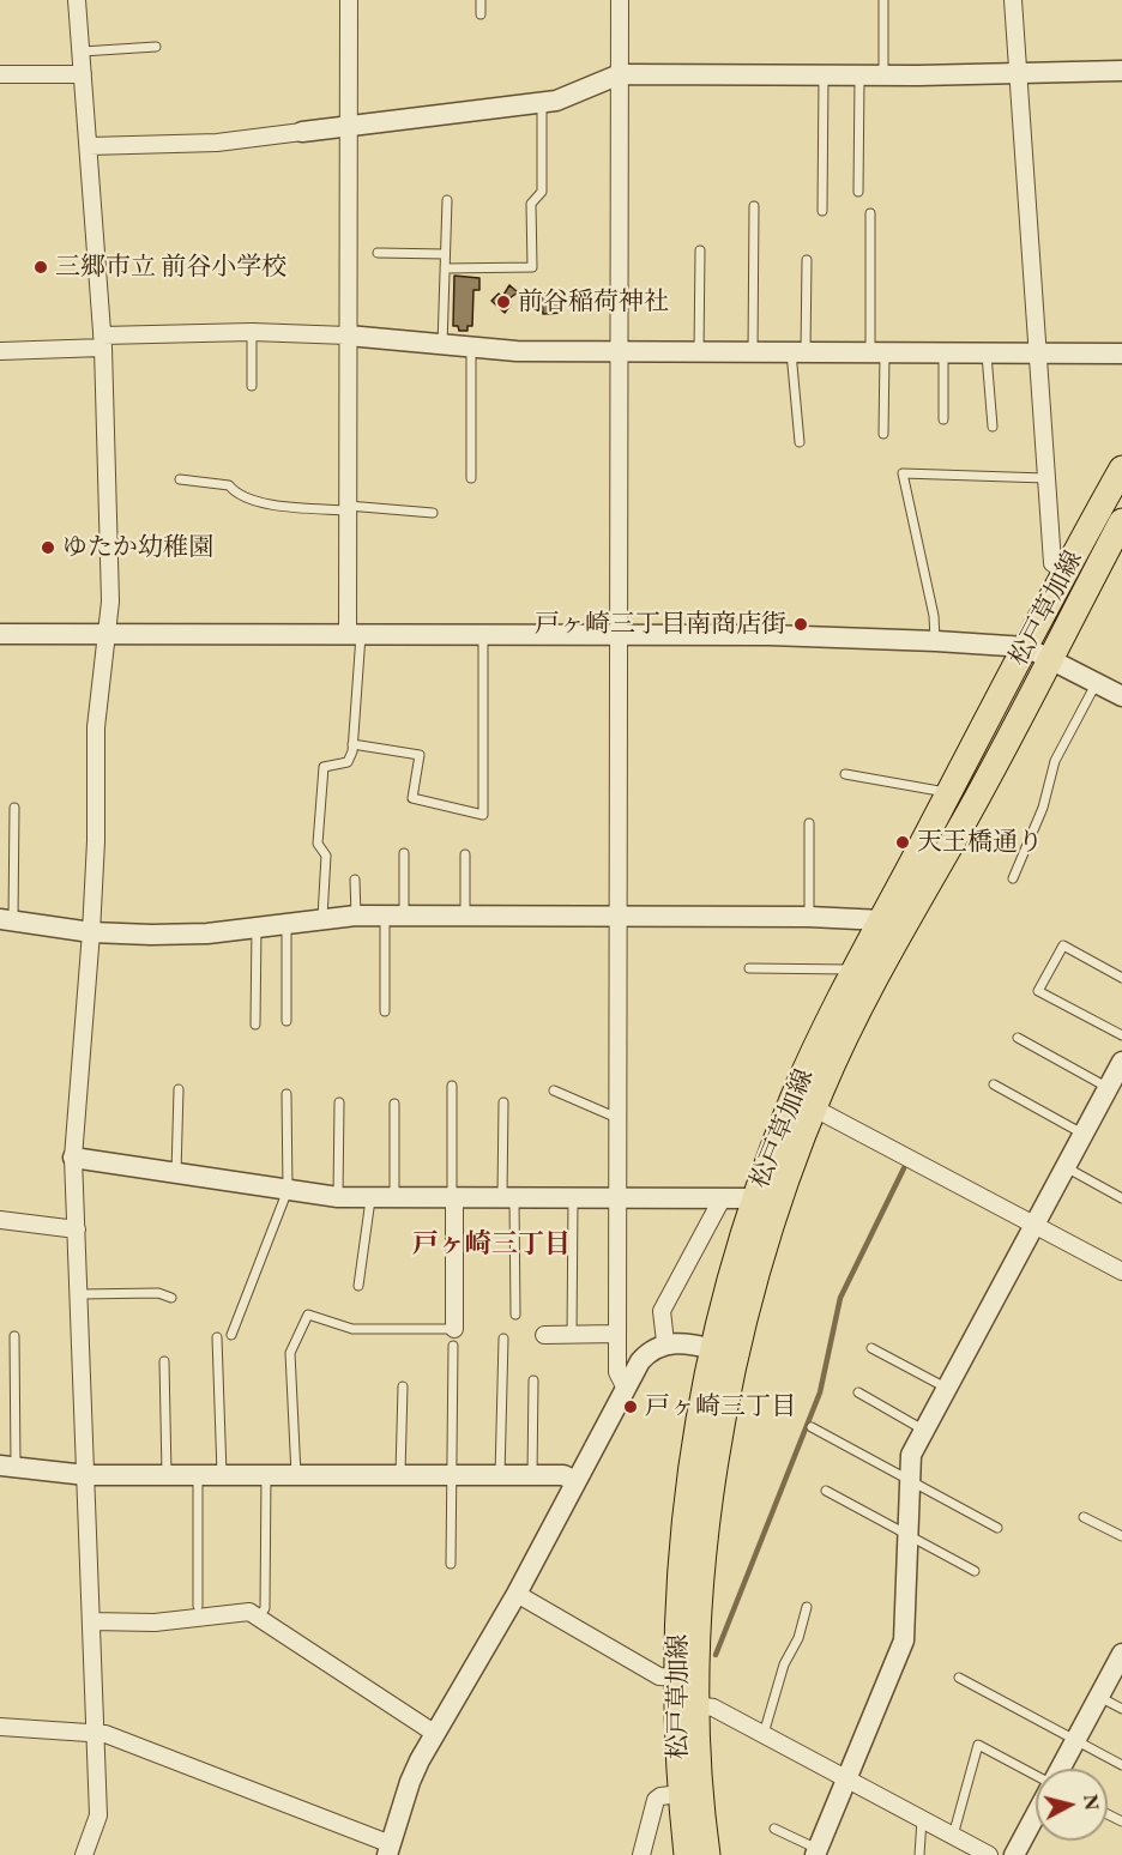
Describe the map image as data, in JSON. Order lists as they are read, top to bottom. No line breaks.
{"streets":{"main road":["松戸草加線"]},"districts":["戸ヶ崎三丁目"],"places":["三郷市立 前谷小学校","前谷稲荷神社","ゆたか幼稚園","戸ヶ崎三丁目南商店街","天王橋通り","戸ヶ崎三丁目"],"north":"right"}
